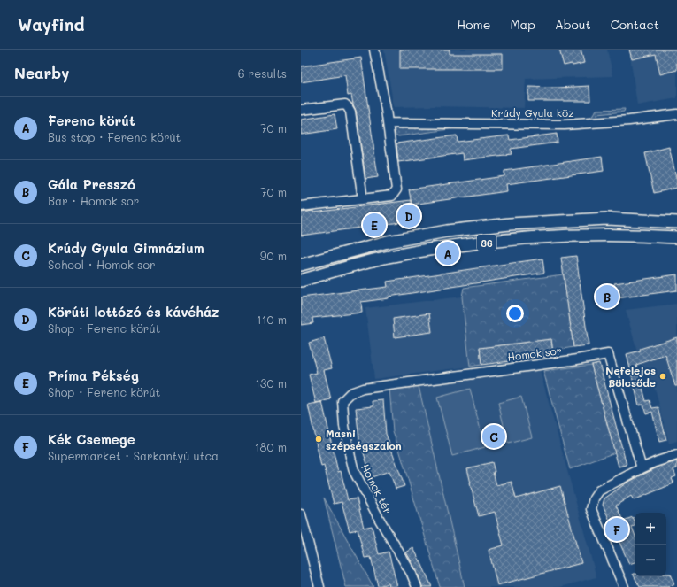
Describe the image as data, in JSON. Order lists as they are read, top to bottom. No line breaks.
{"streets":{"main road":["36"],"street":["Krúdy Gyula köz","Homok sor","Homok tér"]},"crossings":[["Homok sor","Homok tér"]],"places":["Nefelejcs Bölcsőde","Masni szépségszalon"],"page":{"header":"Wayfind","nav":["Home","Map","About","Contact"],"heading":["Nearby","6 results"],"list":[{"mark":"A","name":"Ferenc körút","note":"Bus stop · Ferenc körút","value":"70 m"},{"mark":"B","name":"Gála Presszó","note":"Bar · Homok sor","value":"70 m"},{"mark":"C","name":"Krúdy Gyula Gimnázium","note":"School · Homok sor","value":"90 m"},{"mark":"D","name":"Körúti lottózó és kávéház","note":"Shop · Ferenc körút","value":"110 m"},{"mark":"E","name":"Príma Pékség","note":"Shop · Ferenc körút","value":"130 m"},{"mark":"F","name":"Kék Csemege","note":"Supermarket · Sarkantyú utca","value":"180 m"}],"pins":["D","E","A","B","C","F"],"map_buttons":["+","−"]}}
